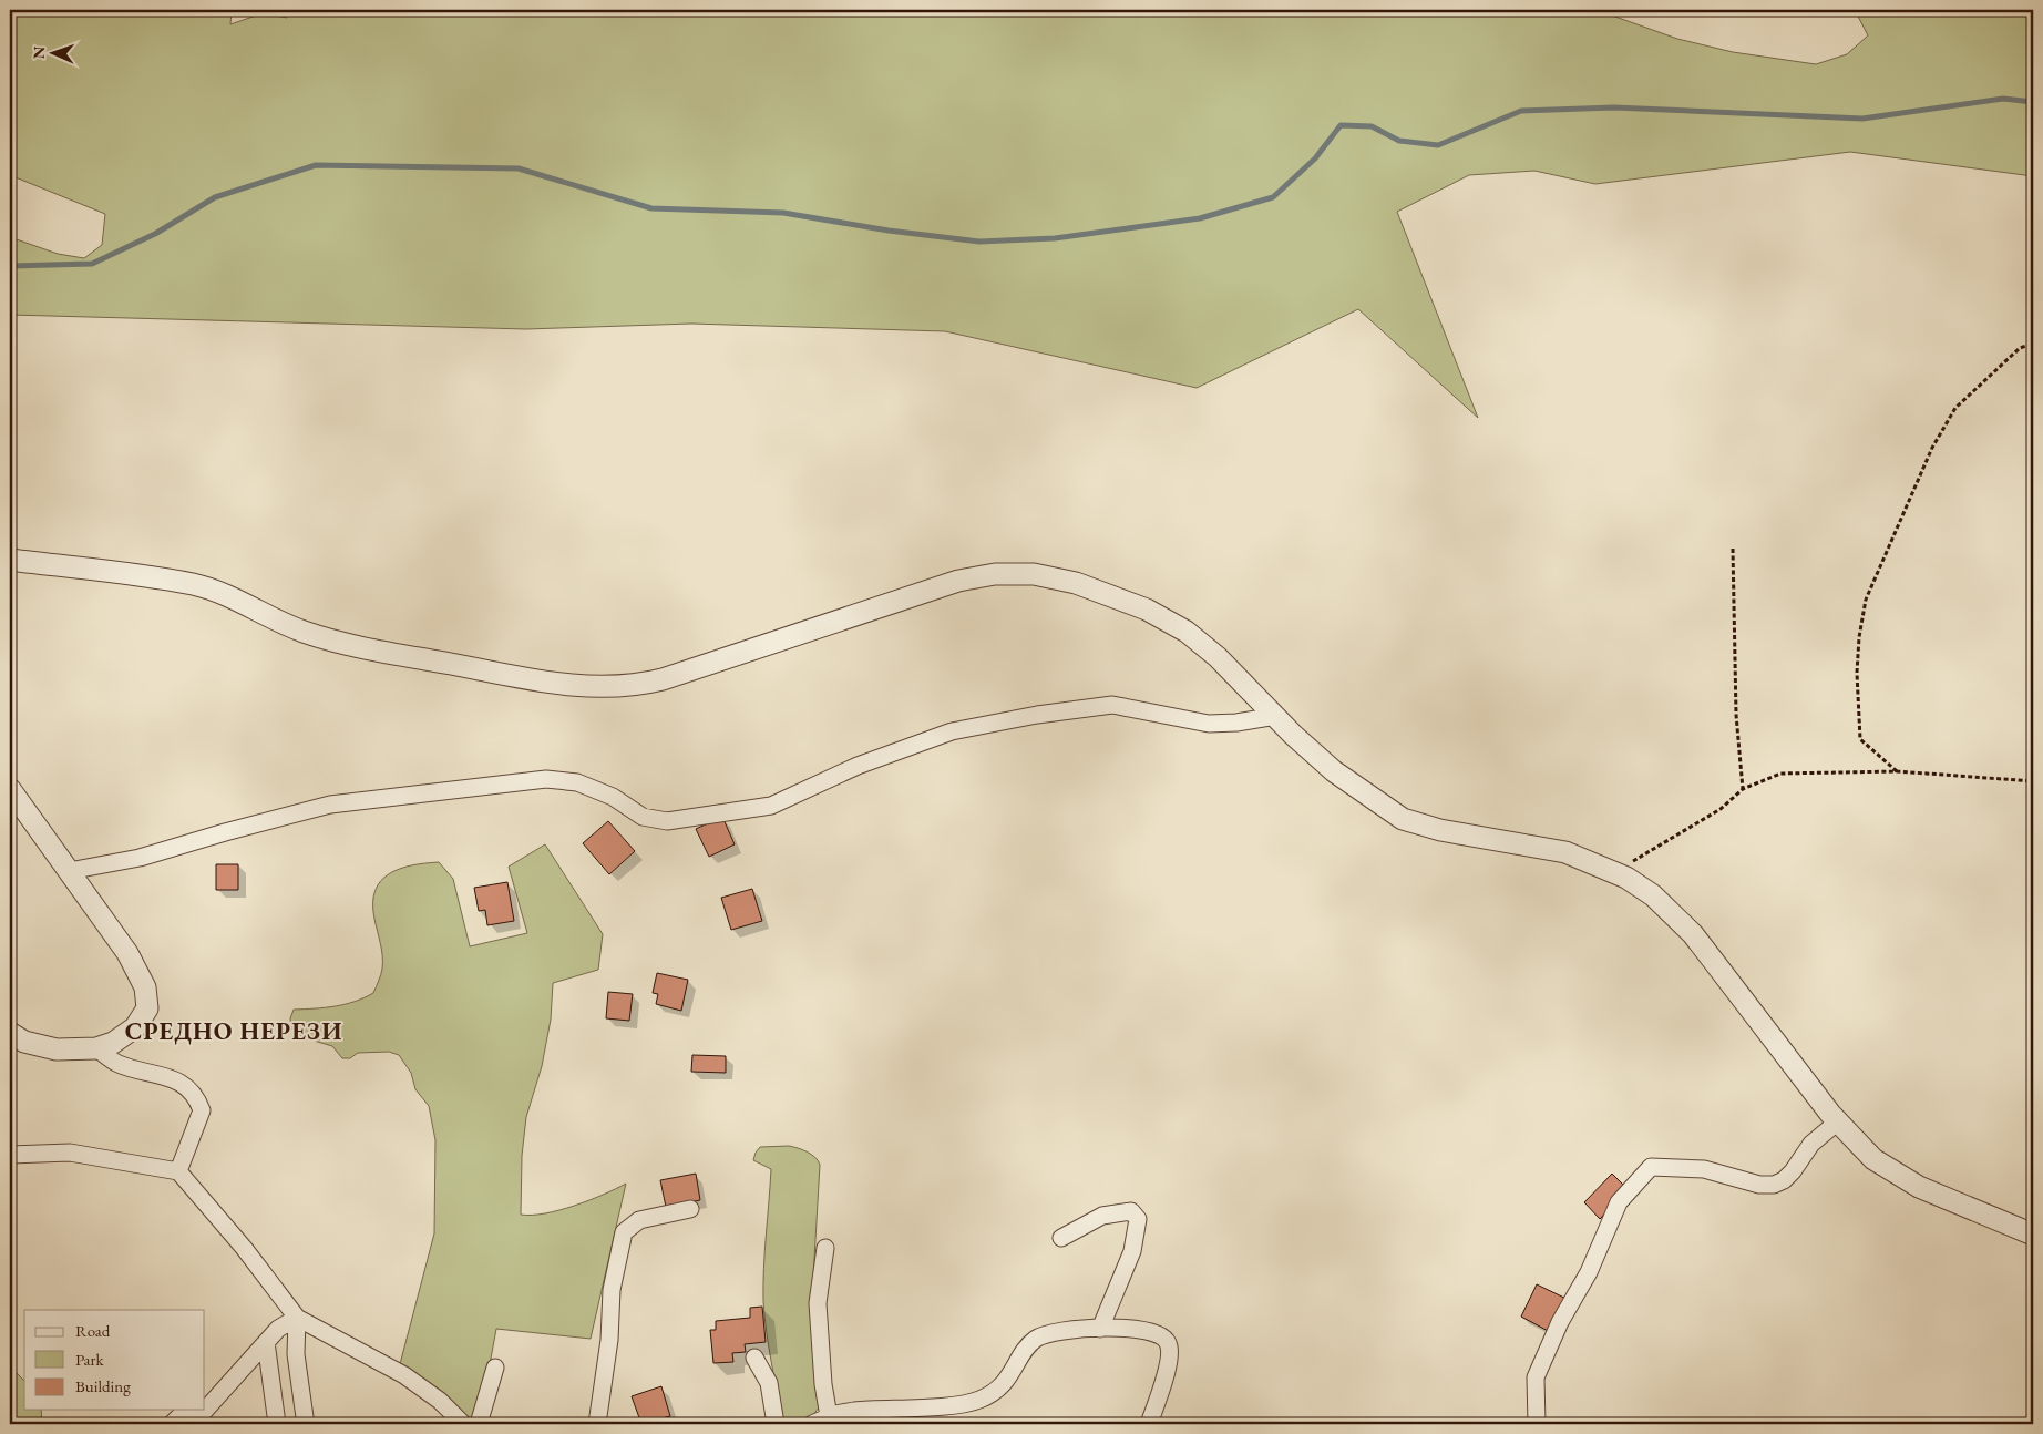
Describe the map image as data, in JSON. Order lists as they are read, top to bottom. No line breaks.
{"districts":["СРЕДНО НЕРЕЗИ"],"legend":["Road","Park","Building"],"north":"left"}
